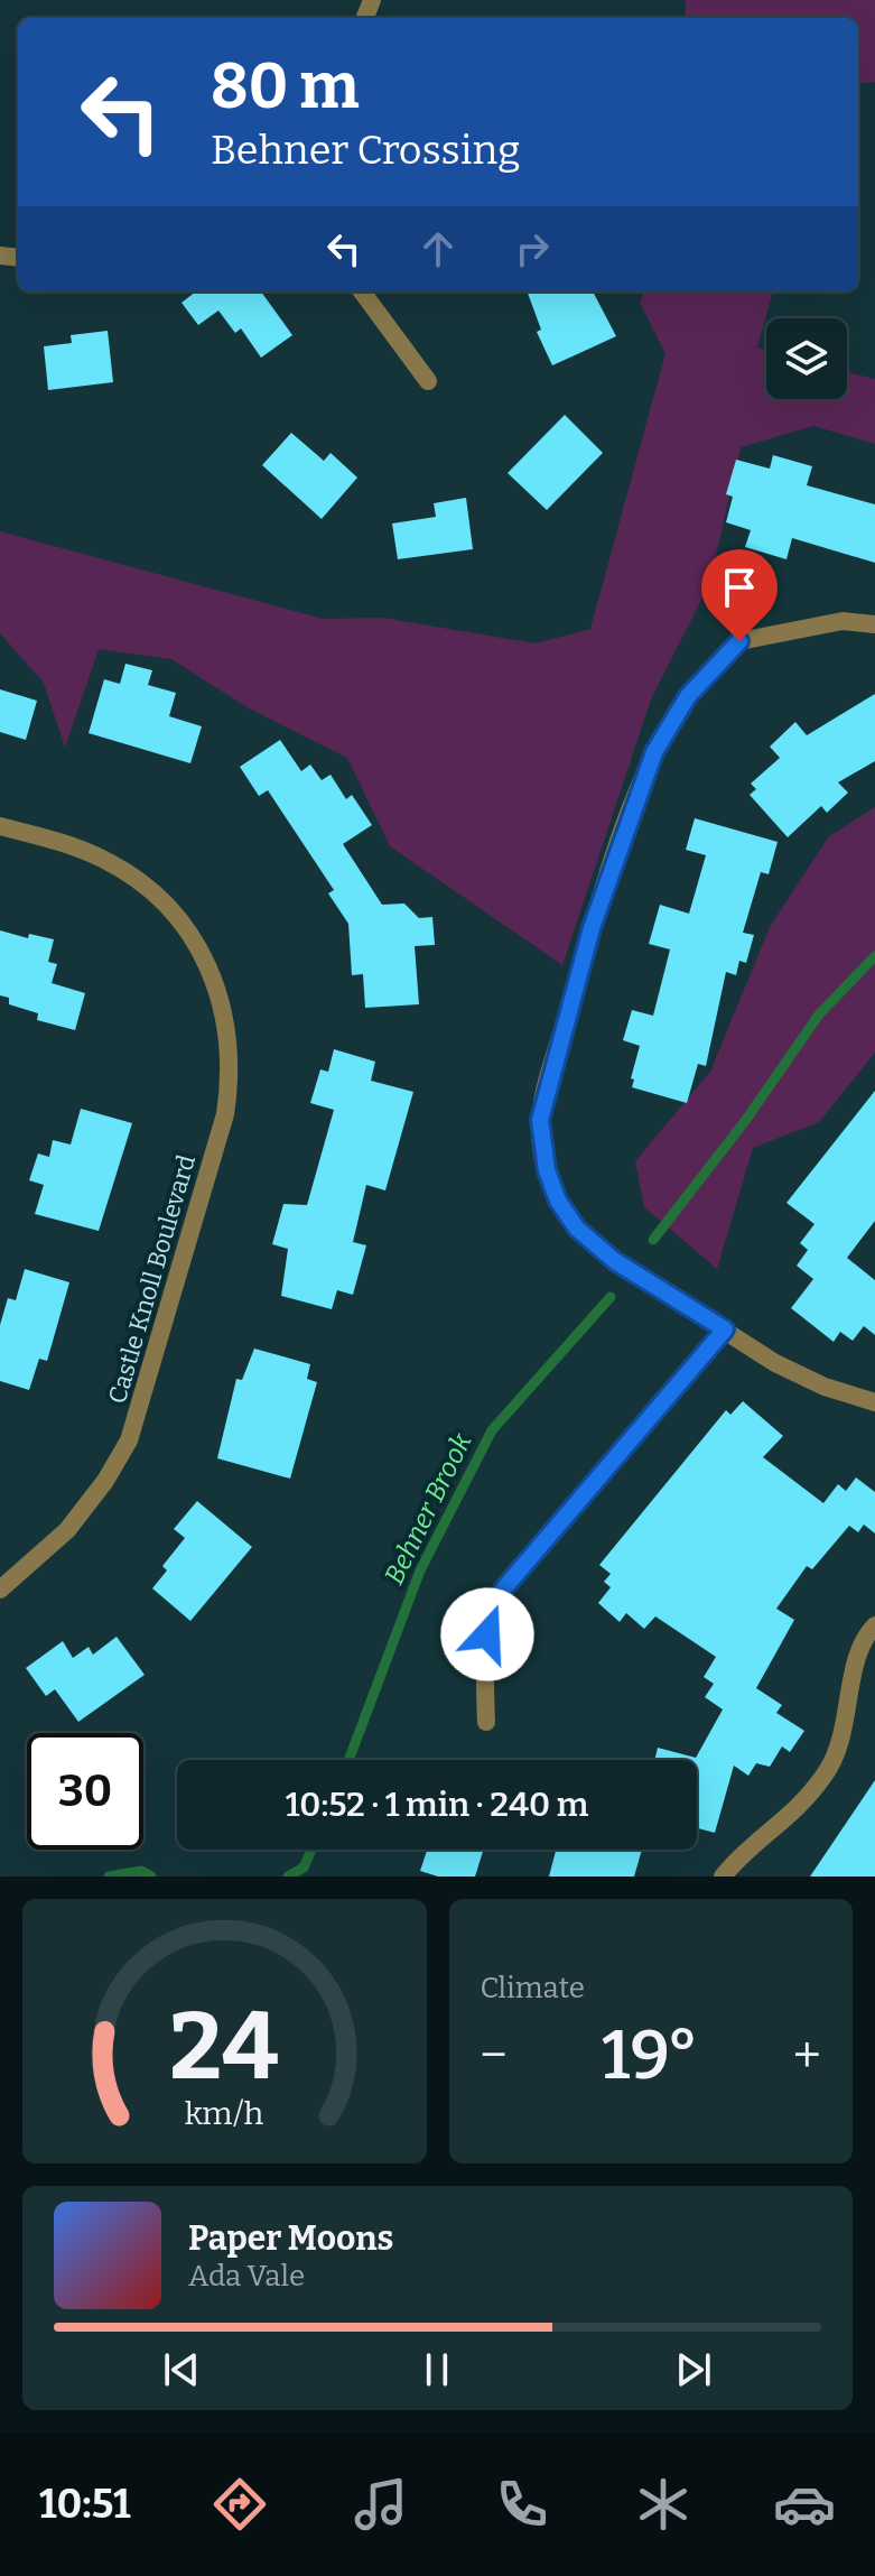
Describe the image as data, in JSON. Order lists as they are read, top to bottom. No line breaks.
{"streets":{"street":["Castle Knoll Boulevard"]},"water":["Behner Brook"],"page":{"turn":["80 m","Behner Crossing"],"limit":"30","trip":"10:52 · 1 min · 240 m","tile":"Climate","heat":["−","19°","+"],"song":["Paper Moons","Ada Vale"],"tabs":"10:51","gauge":["24","km/h"]}}
